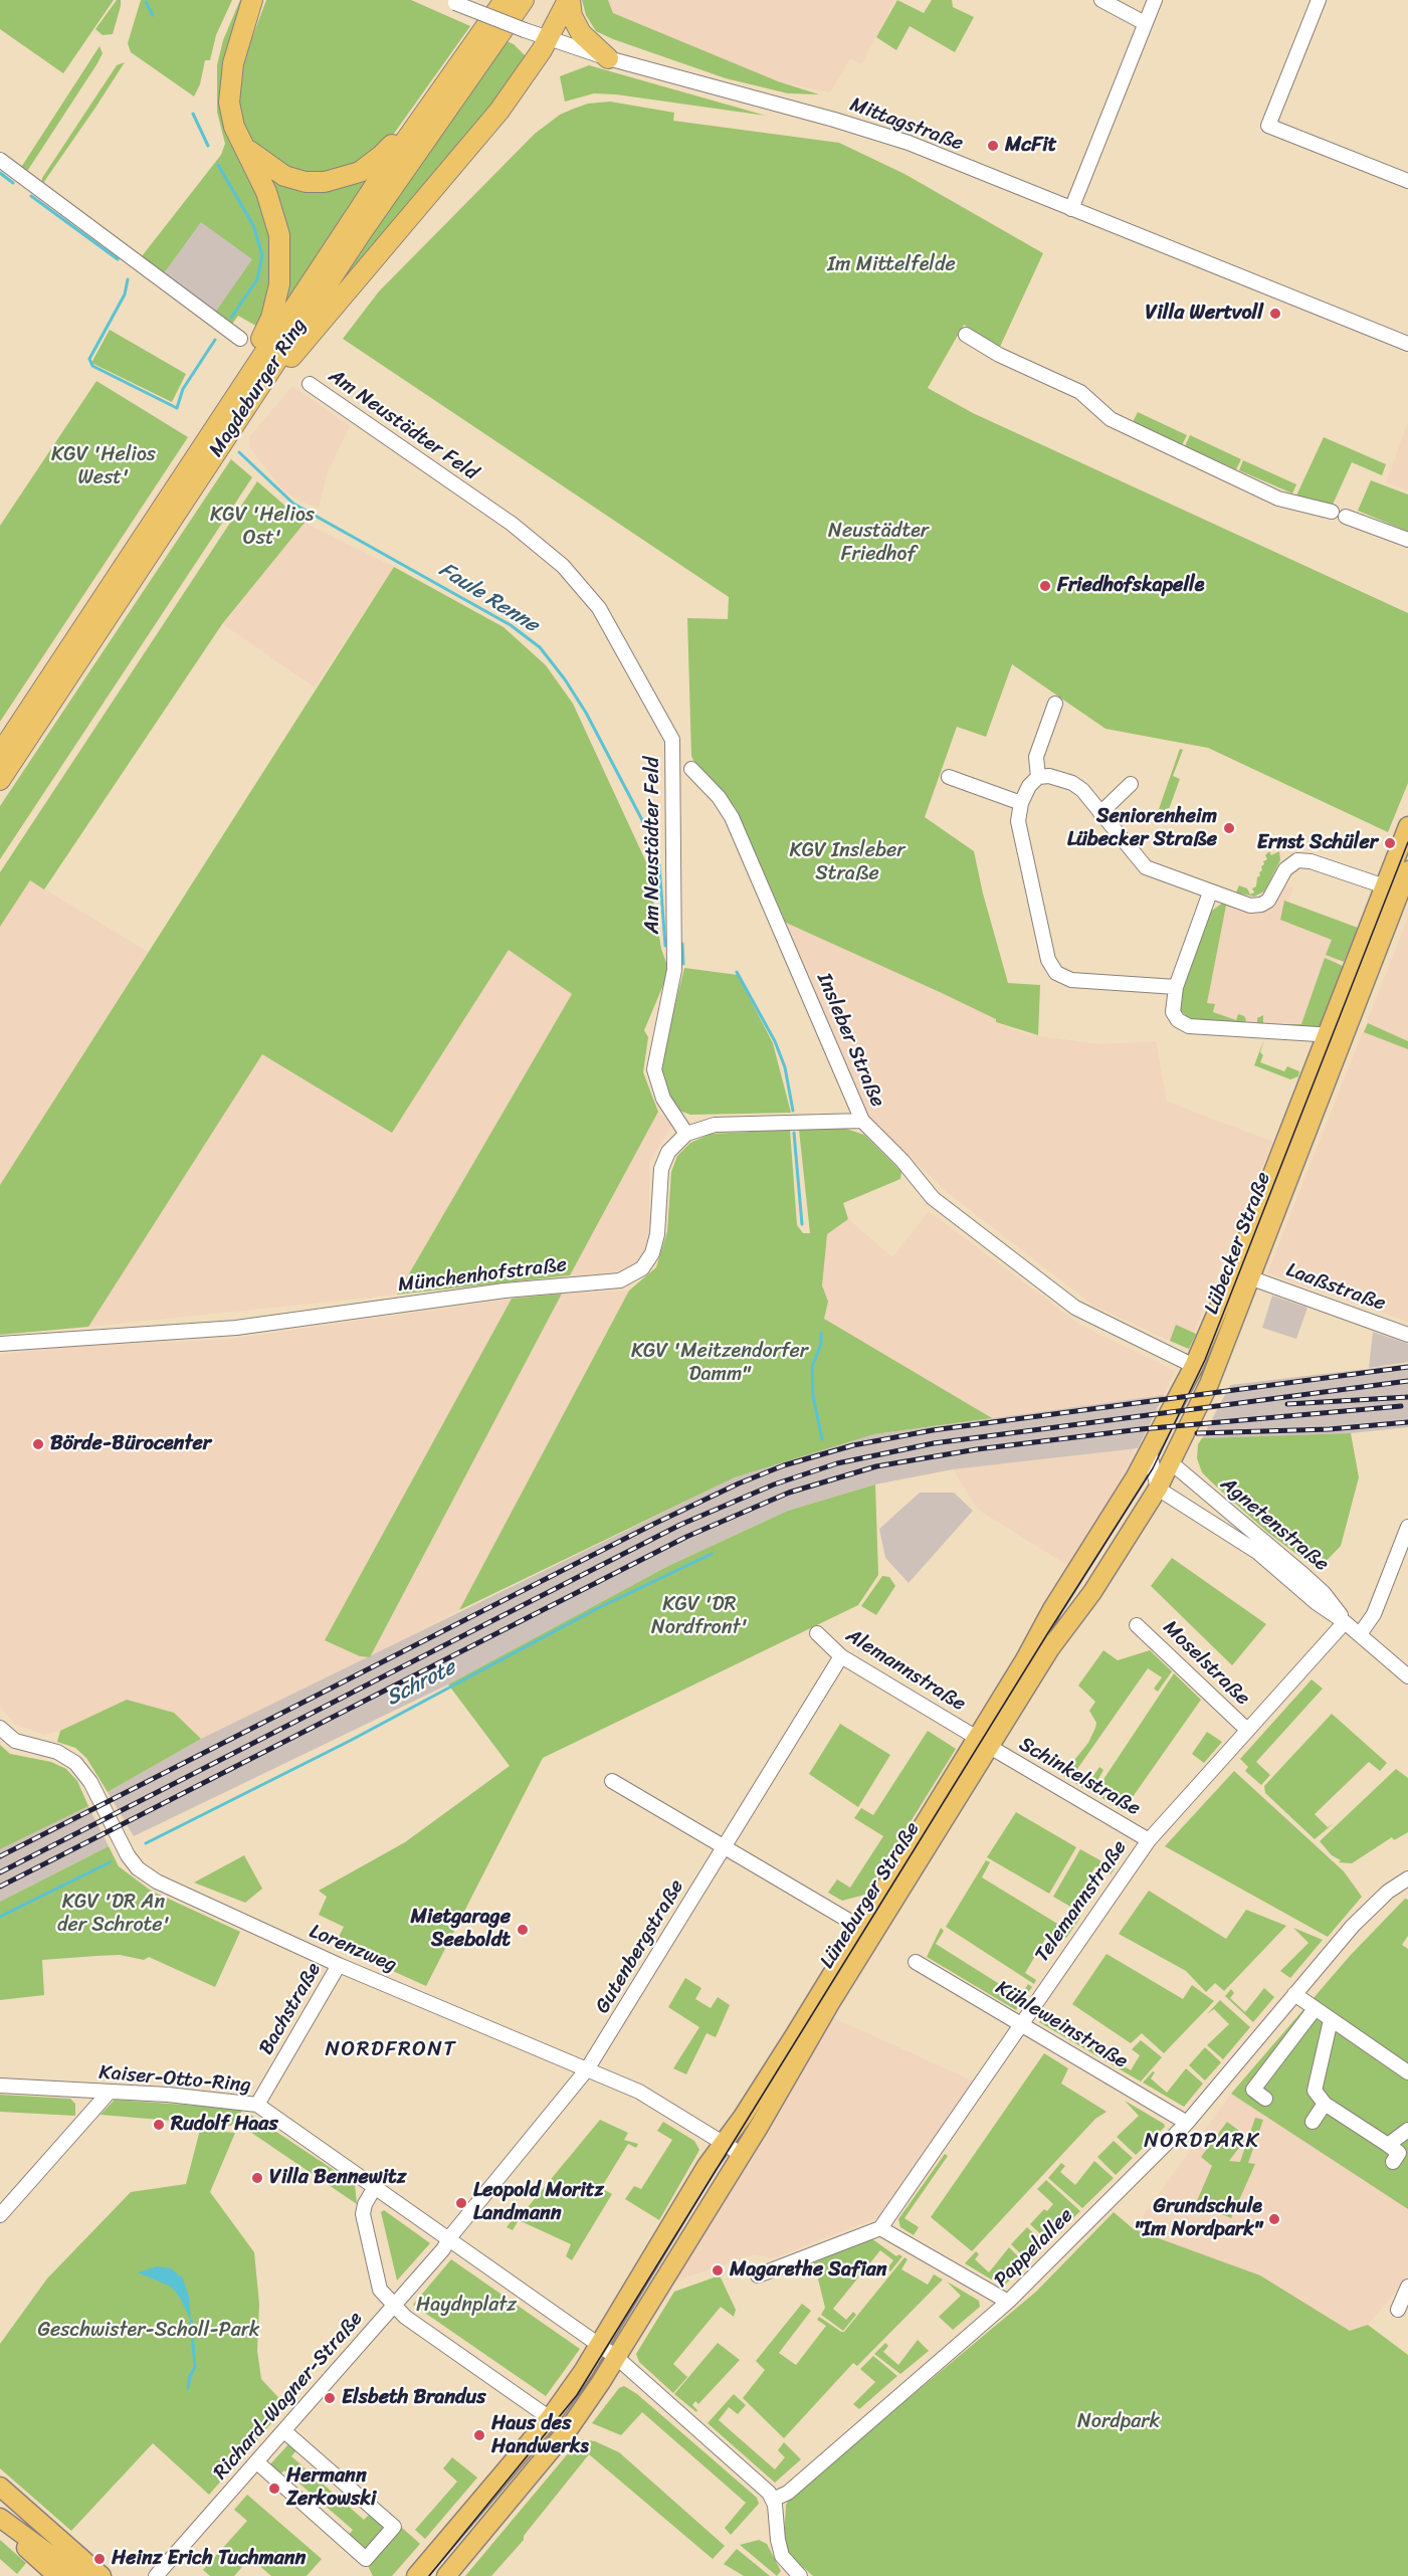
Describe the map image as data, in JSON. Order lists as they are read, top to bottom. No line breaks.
{"streets":{"highway":["Magdeburger Ring"],"main road":["Lübecker Straße","Lüneburger Straße"],"street":["Mittagstraße","Am Neustädter Feld","Insleber Straße","Münchenhofstraße","Laaßstraße","Agnetenstraße","Moselstraße","Alemannstraße","Schinkelstraße","Telemannstraße","Gutenbergstraße","Lorenzweg","Bachstraße","Kühleweinstraße","Kaiser-Otto-Ring","Pappelallee","Richard-Wagner-Straße"]},"crossings":[["Am Neustädter Feld","Münchenhofstraße"],["Insleber Straße","Lübecker Straße"],["Lübecker Straße","Laaßstraße"],["Lübecker Straße","Agnetenstraße"],["Lübecker Straße","Lüneburger Straße"],["Agnetenstraße","Lüneburger Straße"],["Agnetenstraße","Telemannstraße"],["Moselstraße","Telemannstraße"],["Alemannstraße","Schinkelstraße"],["Alemannstraße","Lüneburger Straße"],["Alemannstraße","Gutenbergstraße"],["Schinkelstraße","Lüneburger Straße"],["Schinkelstraße","Telemannstraße"],["Lüneburger Straße","Lorenzweg"],["Telemannstraße","Kühleweinstraße"],["Gutenbergstraße","Lorenzweg"],["Gutenbergstraße","Kaiser-Otto-Ring"],["Gutenbergstraße","Richard-Wagner-Straße"],["Lorenzweg","Bachstraße"],["Bachstraße","Kaiser-Otto-Ring"],["Kühleweinstraße","Pappelallee"],["Kaiser-Otto-Ring","Richard-Wagner-Straße"]],"districts":["NORDFRONT","NORDPARK"],"water":["Faule Renne","Schrote"],"parks":["Im Mittelfelde","KGV 'Helios West'","KGV 'Helios Ost'","Neustädter Friedhof","KGV Insleber Straße","KGV 'Meitzendorfer Damm\"","KGV 'DR Nordfront'","KGV 'DR An der Schrote'","Haydnplatz","Geschwister-Scholl-Park","Nordpark"],"places":["McFit","Villa Wertvoll","Friedhofskapelle","Seniorenheim Lübecker Straße","Ernst Schüler","Börde-Bürocenter","Mietgarage Seeboldt","Rudolf Haas","Villa Bennewitz","Leopold Moritz Landmann","Grundschule \"Im Nordpark\"","Magarethe Safian","Elsbeth Brandus","Haus des Handwerks","Hermann Zerkowski","Heinz Erich Tuchmann"]}
